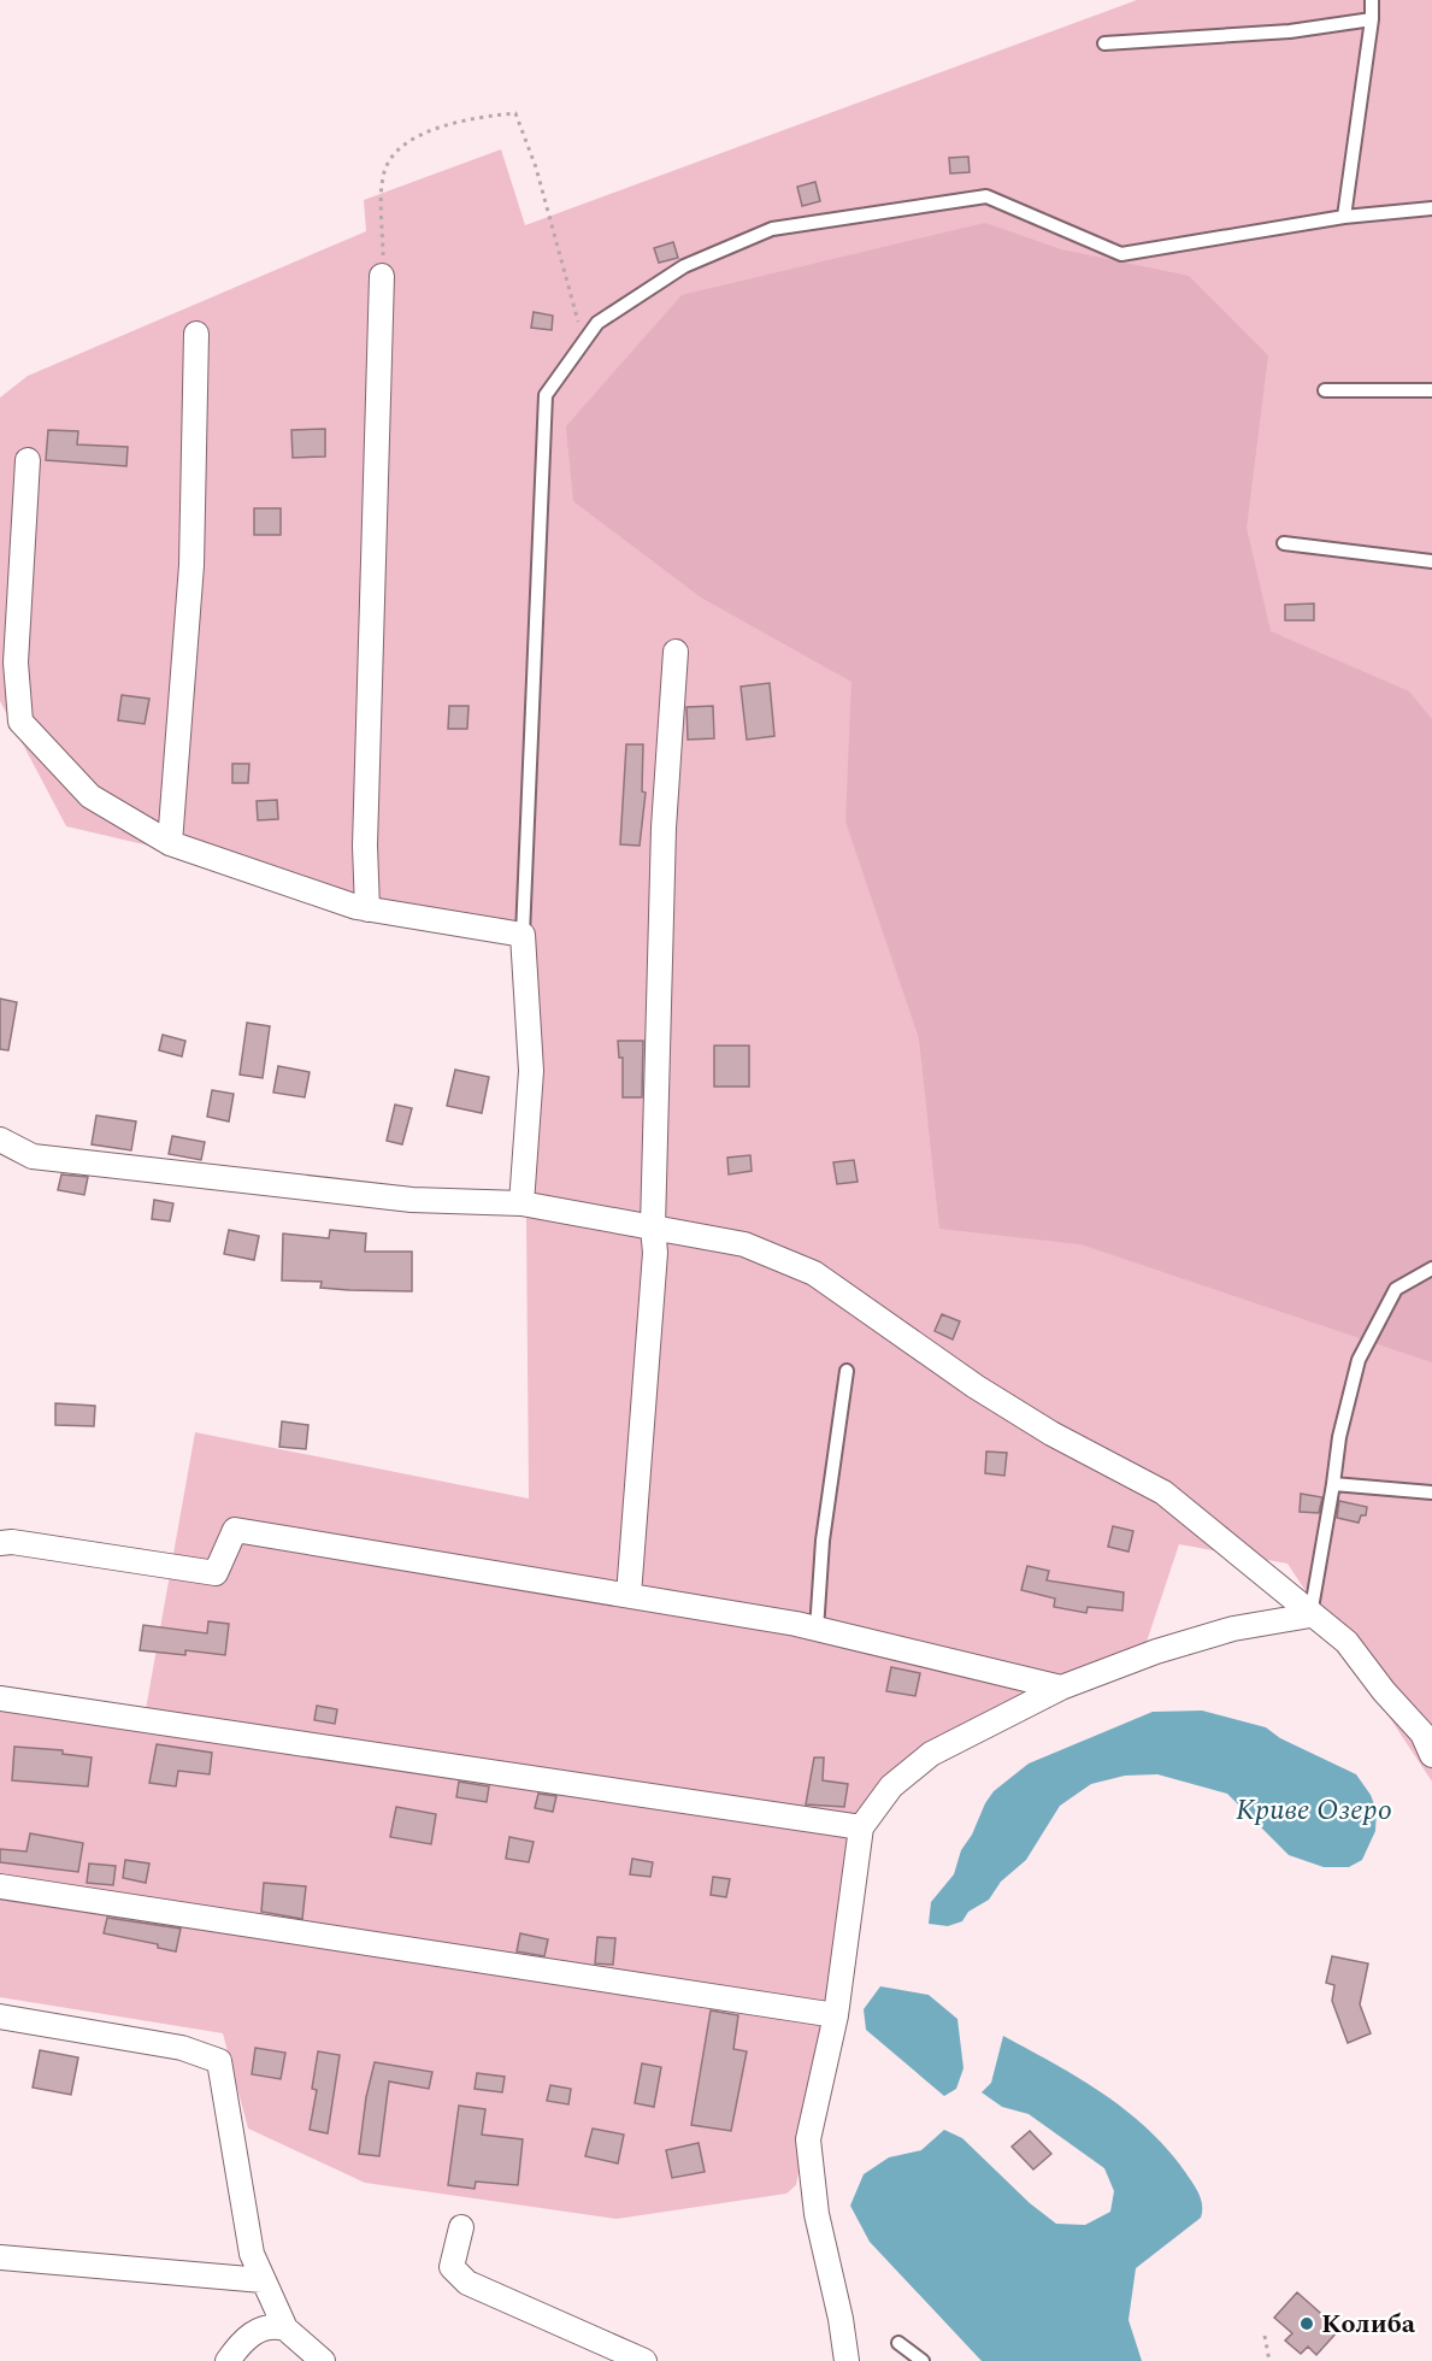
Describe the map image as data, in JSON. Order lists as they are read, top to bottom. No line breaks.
{"water":["Криве Озеро"],"places":["Колиба"]}
